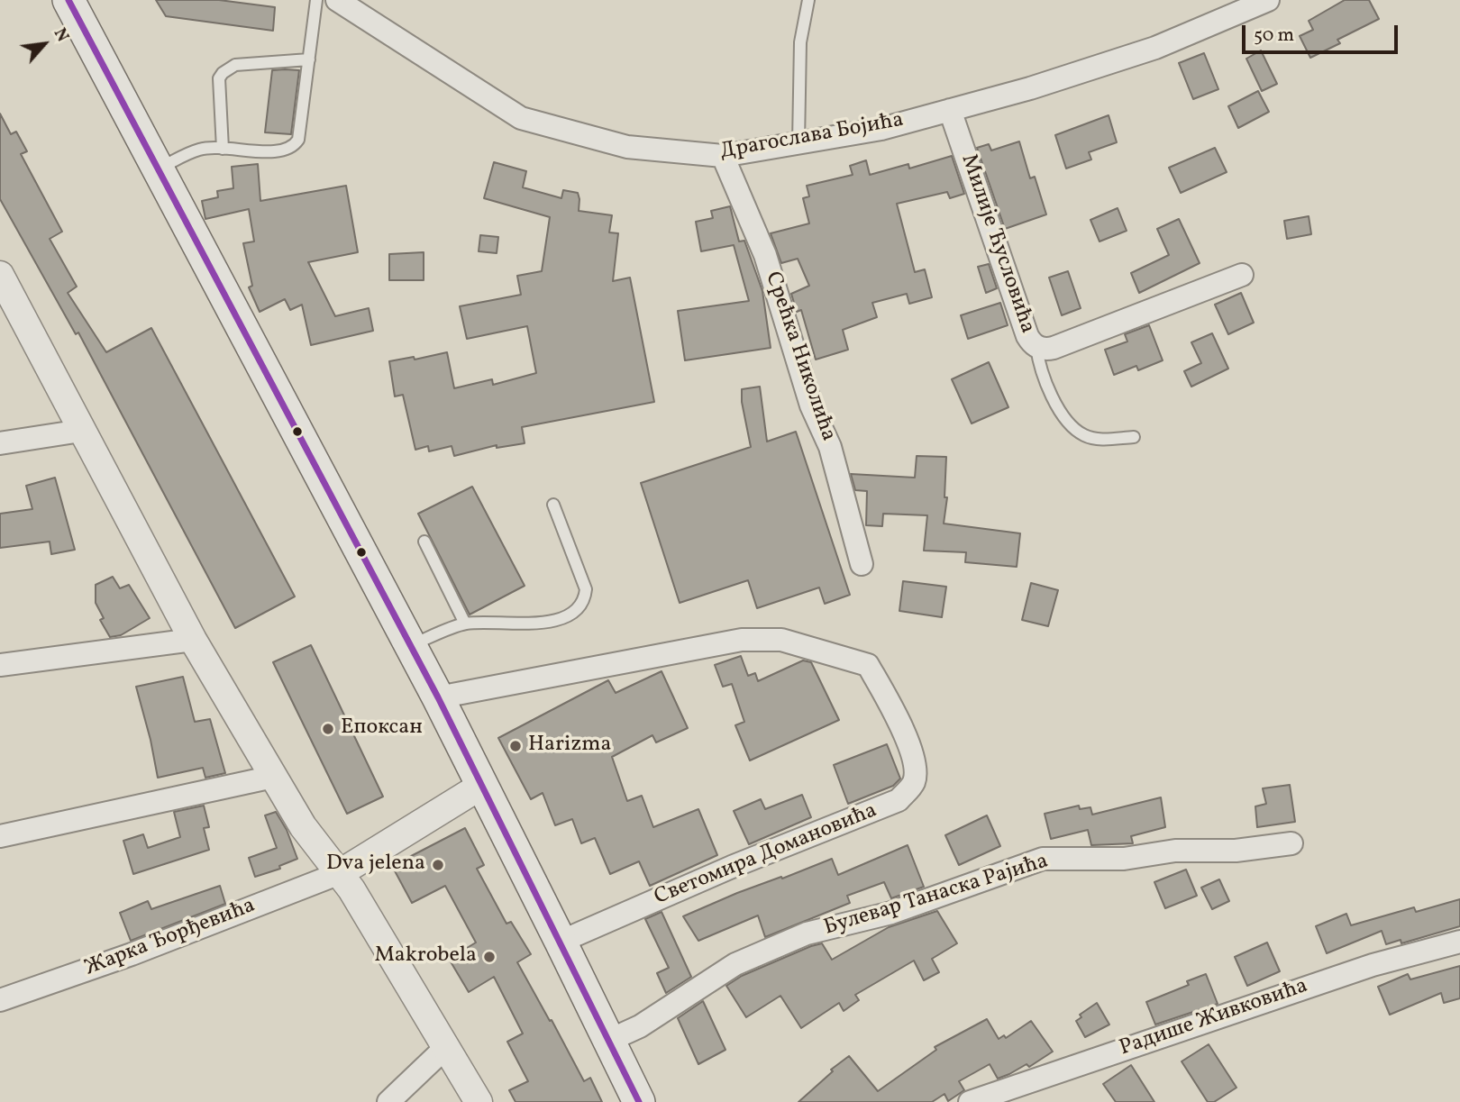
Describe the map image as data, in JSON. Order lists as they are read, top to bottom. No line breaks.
{"streets":{"street":["Драгослава Бојића","Милије Ћусловића","Срећка Николића","Светомира Домановића","Булевар Танаска Рајића","Жарка Ђорђевића","Радише Живковића"]},"crossings":[["Драгослава Бојића","Милије Ћусловића"],["Драгослава Бојића","Срећка Николића"]],"places":["Епоксан","Harizma","Dva jelena","Makrobela"],"scale_bar":"50 m","north":"top right"}
